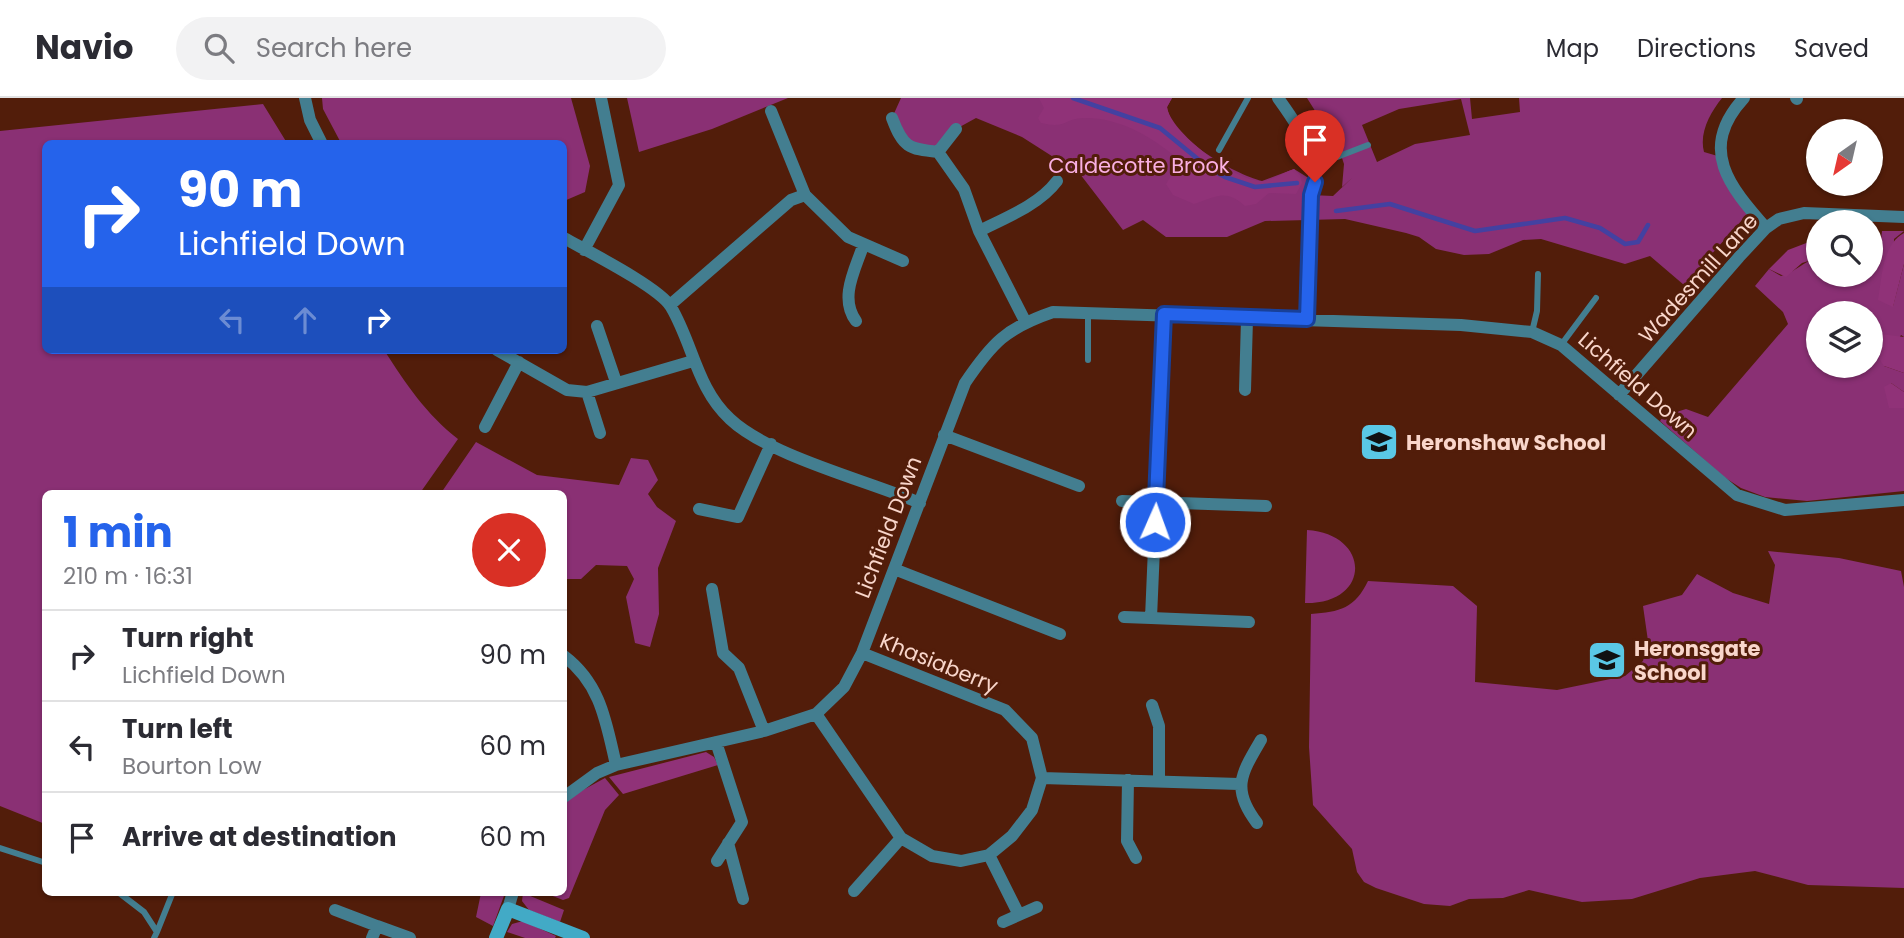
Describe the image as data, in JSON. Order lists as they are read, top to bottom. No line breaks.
{"streets":{"street":["Wadesmill Lane","Lichfield Down","Khasiaberry"]},"crossings":[["Wadesmill Lane","Lichfield Down"],["Lichfield Down","Khasiaberry"]],"parks":["Caldecotte Brook"],"places":{"school or university":["Heronshaw School","Heronsgate School"]},"north":"bottom left","page":{"header":"Navio","search":"Search here","nav":["Map","Directions","Saved"],"turn":["90 m","Lichfield Down"],"heading":["1 min","210 m · 16:31"],"list":[{"name":"Turn right","note":"Lichfield Down","value":"90 m"},{"name":"Turn left","note":"Bourton Low","value":"60 m"},{"name":"Arrive at destination","value":"60 m"}]}}
